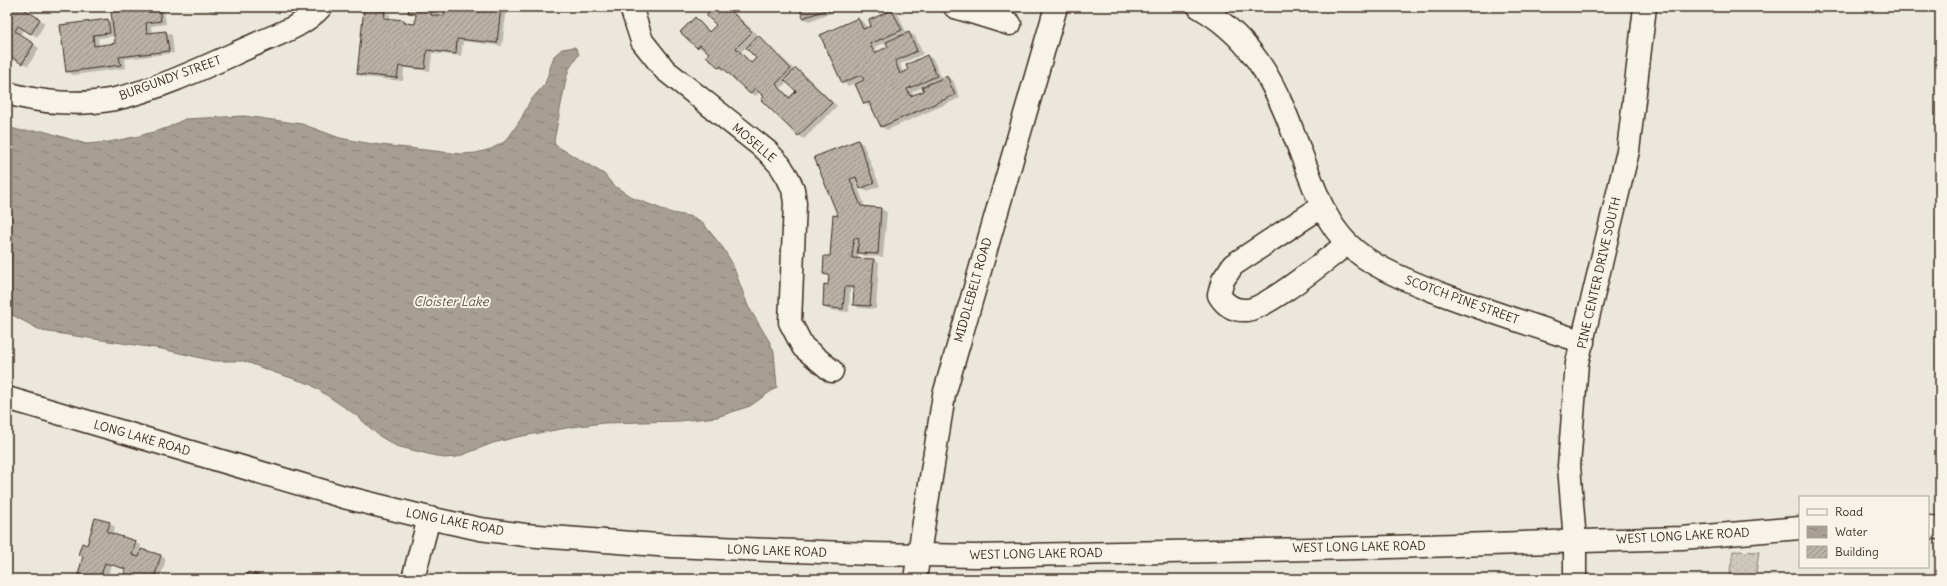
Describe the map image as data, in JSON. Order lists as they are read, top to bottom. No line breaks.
{"streets":{"street":["BURGUNDY STREET","MOSELLE","PINE CENTER DRIVE SOUTH","MIDDLEBELT ROAD","SCOTCH PINE STREET","LONG LAKE ROAD","WEST LONG LAKE ROAD"]},"crossings":[["PINE CENTER DRIVE SOUTH","SCOTCH PINE STREET"],["PINE CENTER DRIVE SOUTH","WEST LONG LAKE ROAD"],["MIDDLEBELT ROAD","LONG LAKE ROAD"],["MIDDLEBELT ROAD","WEST LONG LAKE ROAD"],["LONG LAKE ROAD","WEST LONG LAKE ROAD"]],"water":["Cloister Lake"],"legend":["Road","Water","Building"]}
